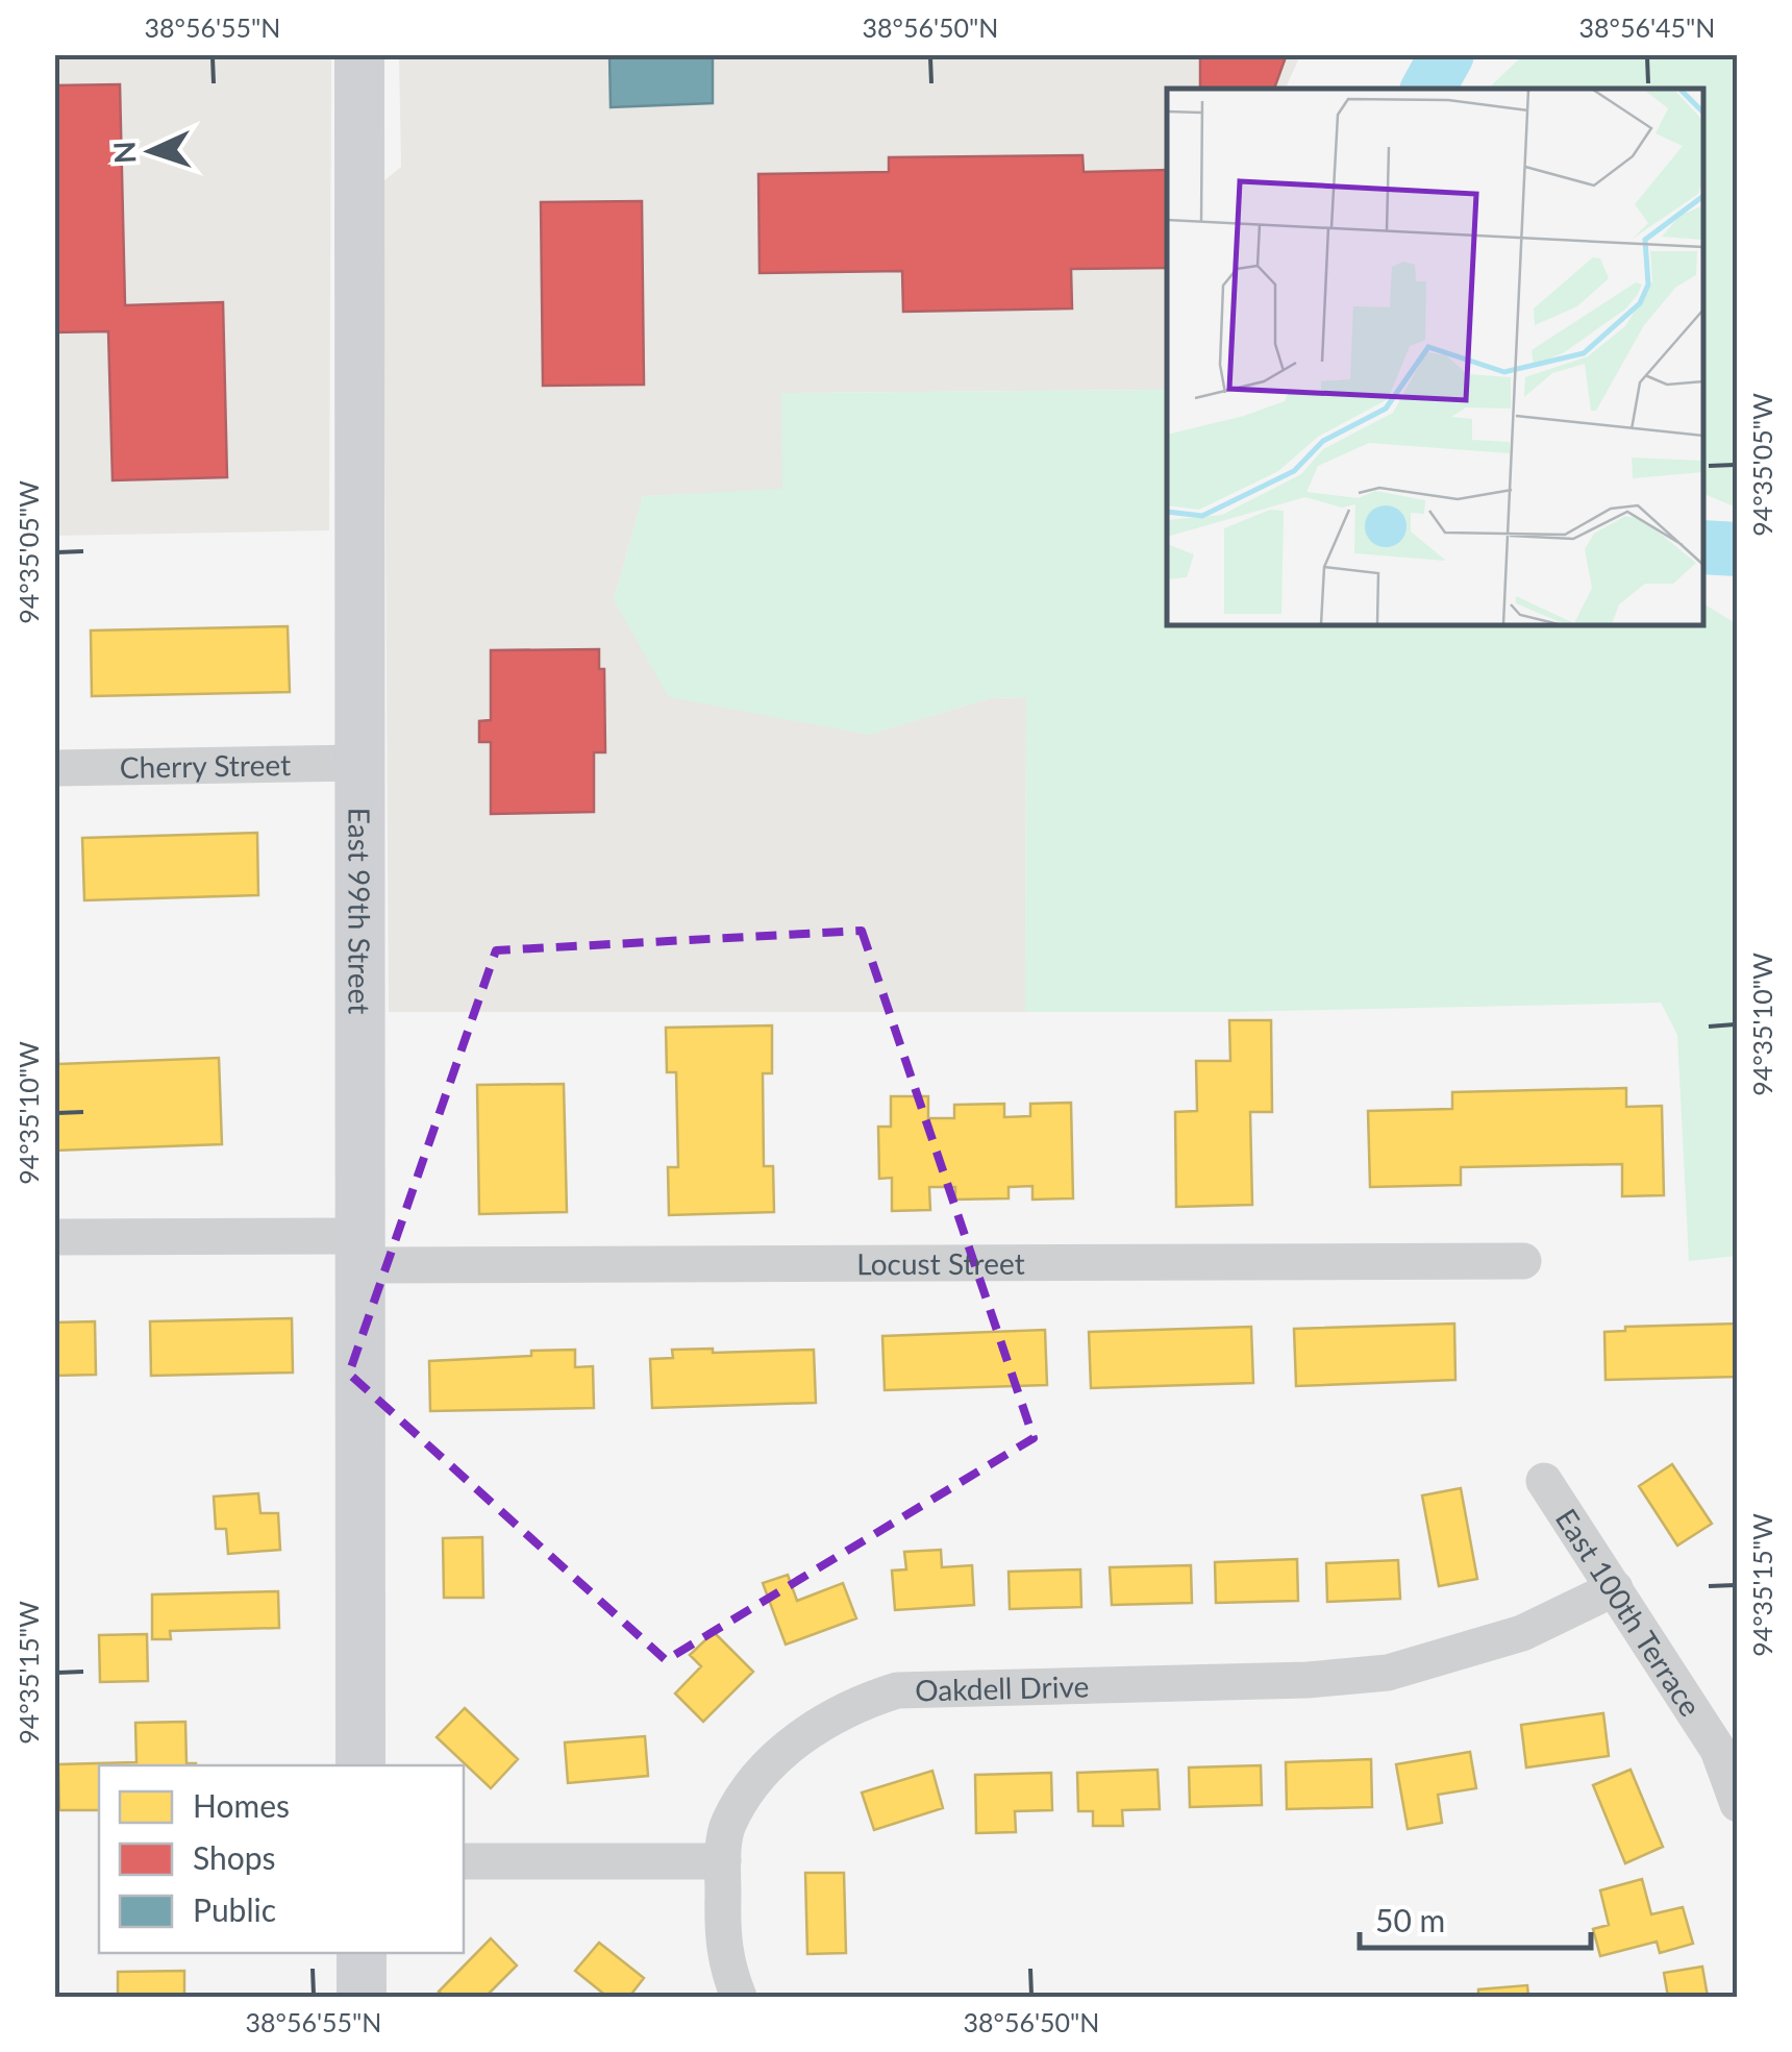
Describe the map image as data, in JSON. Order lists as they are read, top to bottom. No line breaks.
{"streets":{"street":["Cherry Street","East 99th Street","Locust Street","East 100th Terrace","Oakdell Drive"]},"crossings":[["Cherry Street","East 99th Street"],["East 99th Street","Locust Street"],["East 100th Terrace","Oakdell Drive"]],"legend":["Homes","Shops","Public"],"scale_bar":"50 m","north":"left","coordinates":["38°56'55\"N","38°56'50\"N","38°56'45\"N","94°35'05\"W","94°35'10\"W","94°35'15\"W"]}
